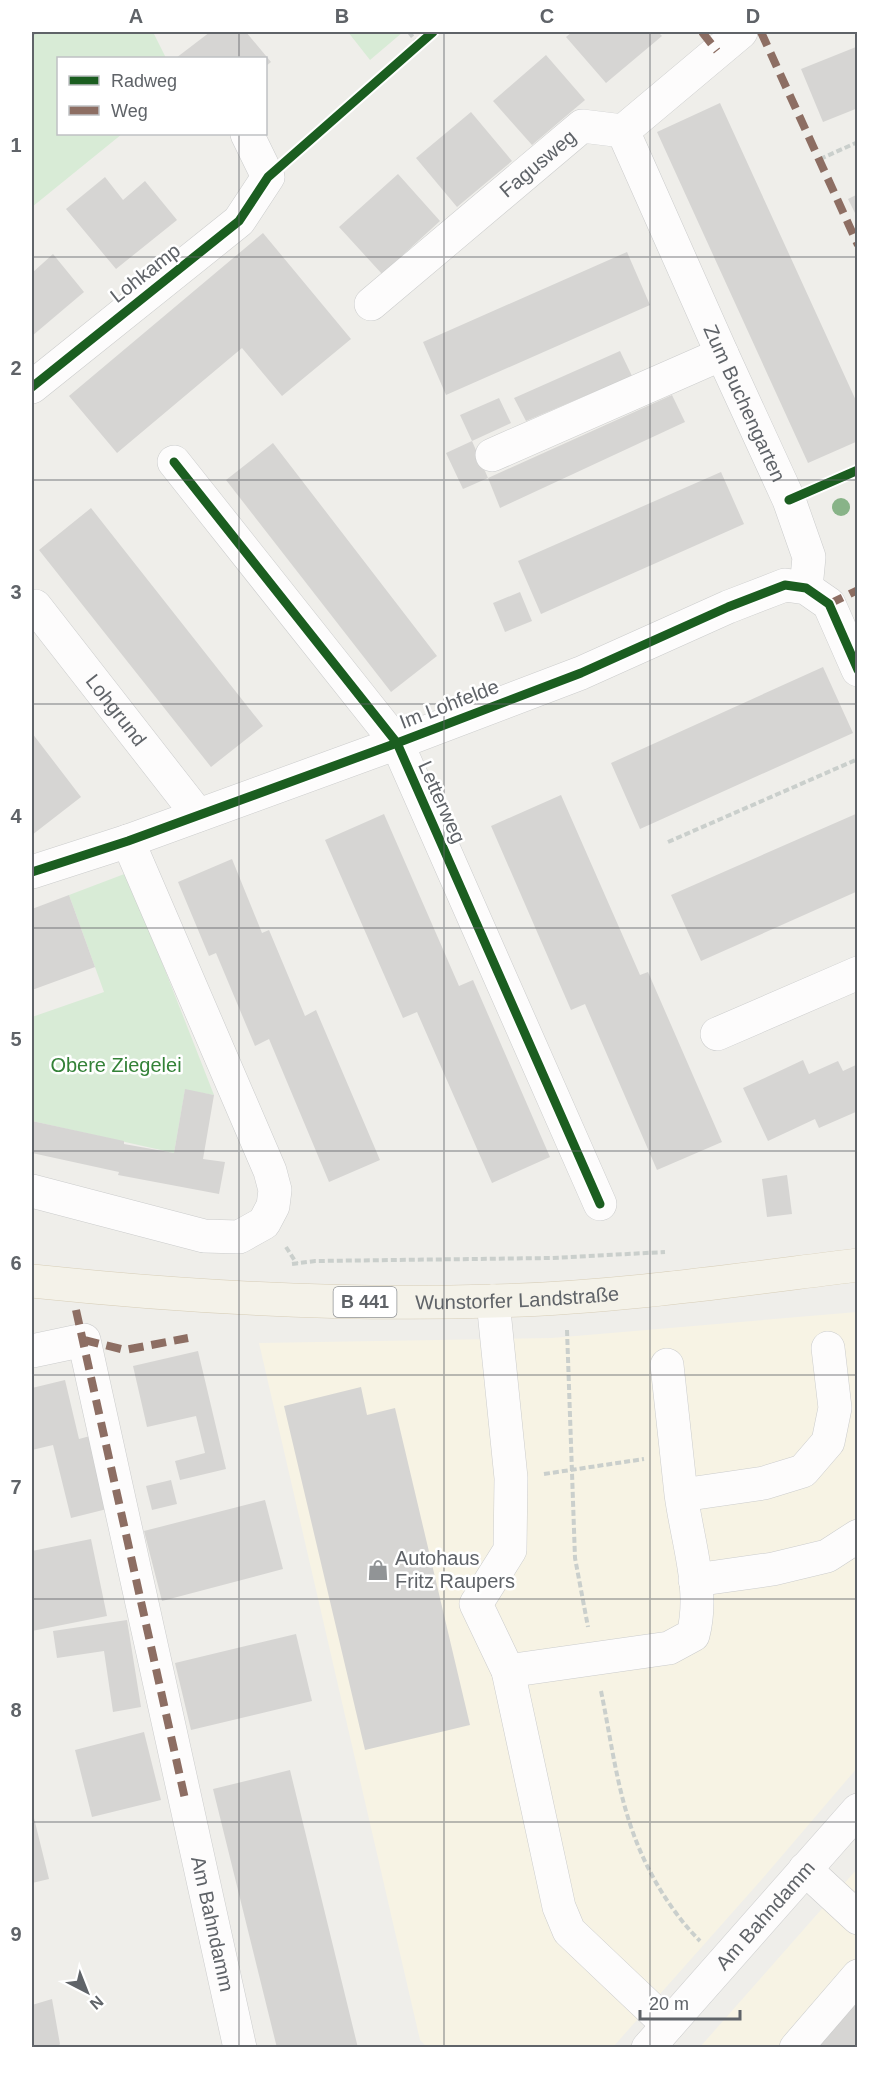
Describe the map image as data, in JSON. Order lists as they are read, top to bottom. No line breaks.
{"streets":{"main road":["Wunstorfer Landstraße","B 441"],"street":["Fagusweg","Lohkamp","Zum Buchengarten","Im Lohfelde","Lohgrund","Letterweg","Am Bahndamm"]},"crossings":[["Fagusweg","Zum Buchengarten"],["Zum Buchengarten","Im Lohfelde"],["Im Lohfelde","Lohgrund"],["Im Lohfelde","Letterweg"]],"parks":["Obere Ziegelei"],"places":{"shop":["Autohaus Fritz Raupers"]},"legend":["Radweg","Weg"],"scale_bar":"20 m","north":"bottom right","grid":{"columns":["A","B","C","D"],"rows":["1","2","3","4","5","6","7","8","9"]}}
